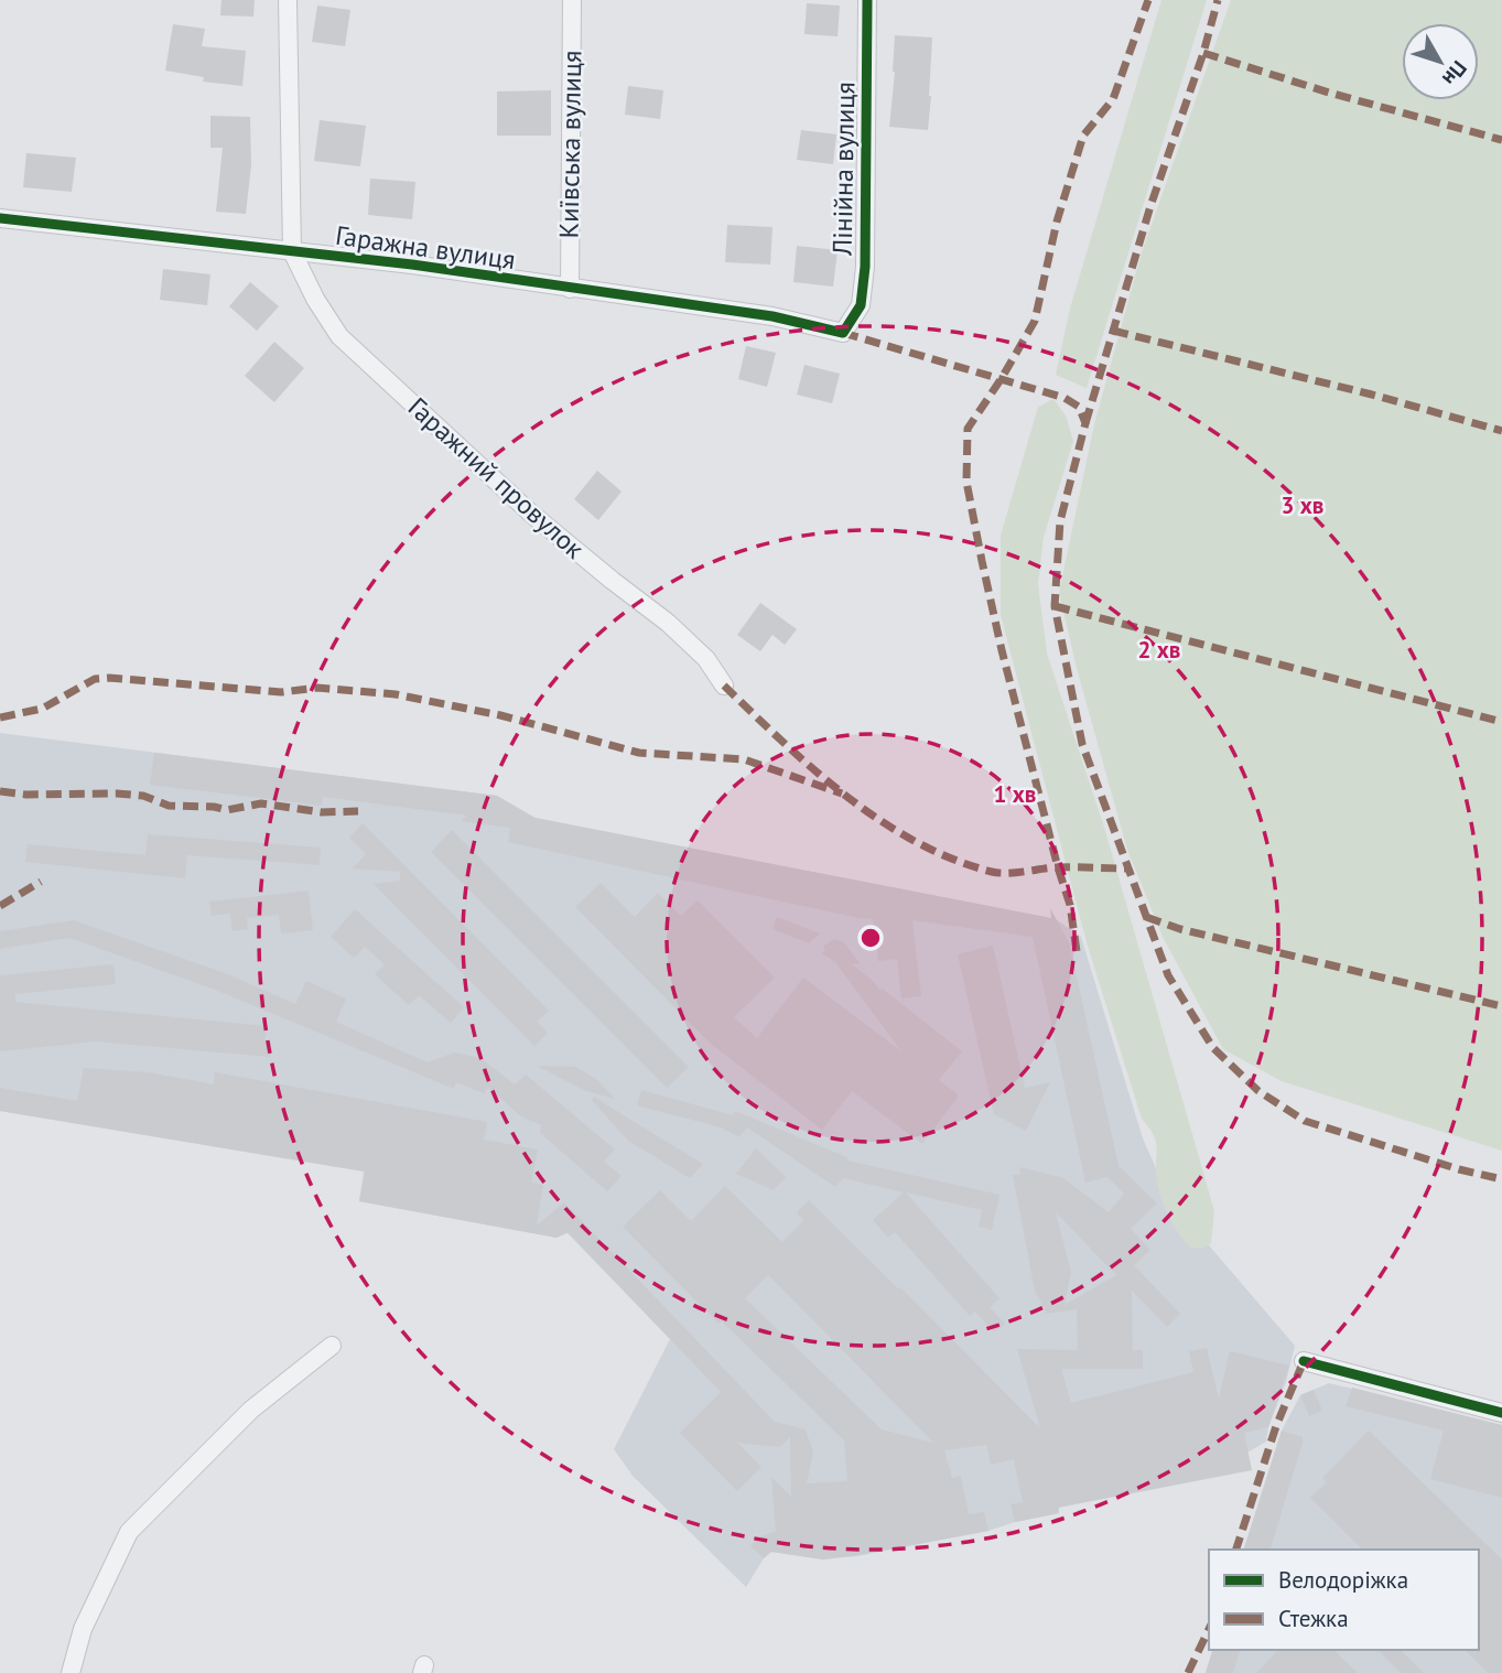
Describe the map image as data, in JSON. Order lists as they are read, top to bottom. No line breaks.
{"streets":{"street":["Київська вулиця","Лінійна вулиця","Гаражна вулиця","Гаражний провулок"]},"crossings":[["Київська вулиця","Гаражна вулиця"],["Лінійна вулиця","Гаражна вулиця"],["Гаражна вулиця","Гаражний провулок"]],"legend":["Велодоріжка","Стежка"],"north":"bottom right","rings":["3 хв","2 хв","1 хв"]}
